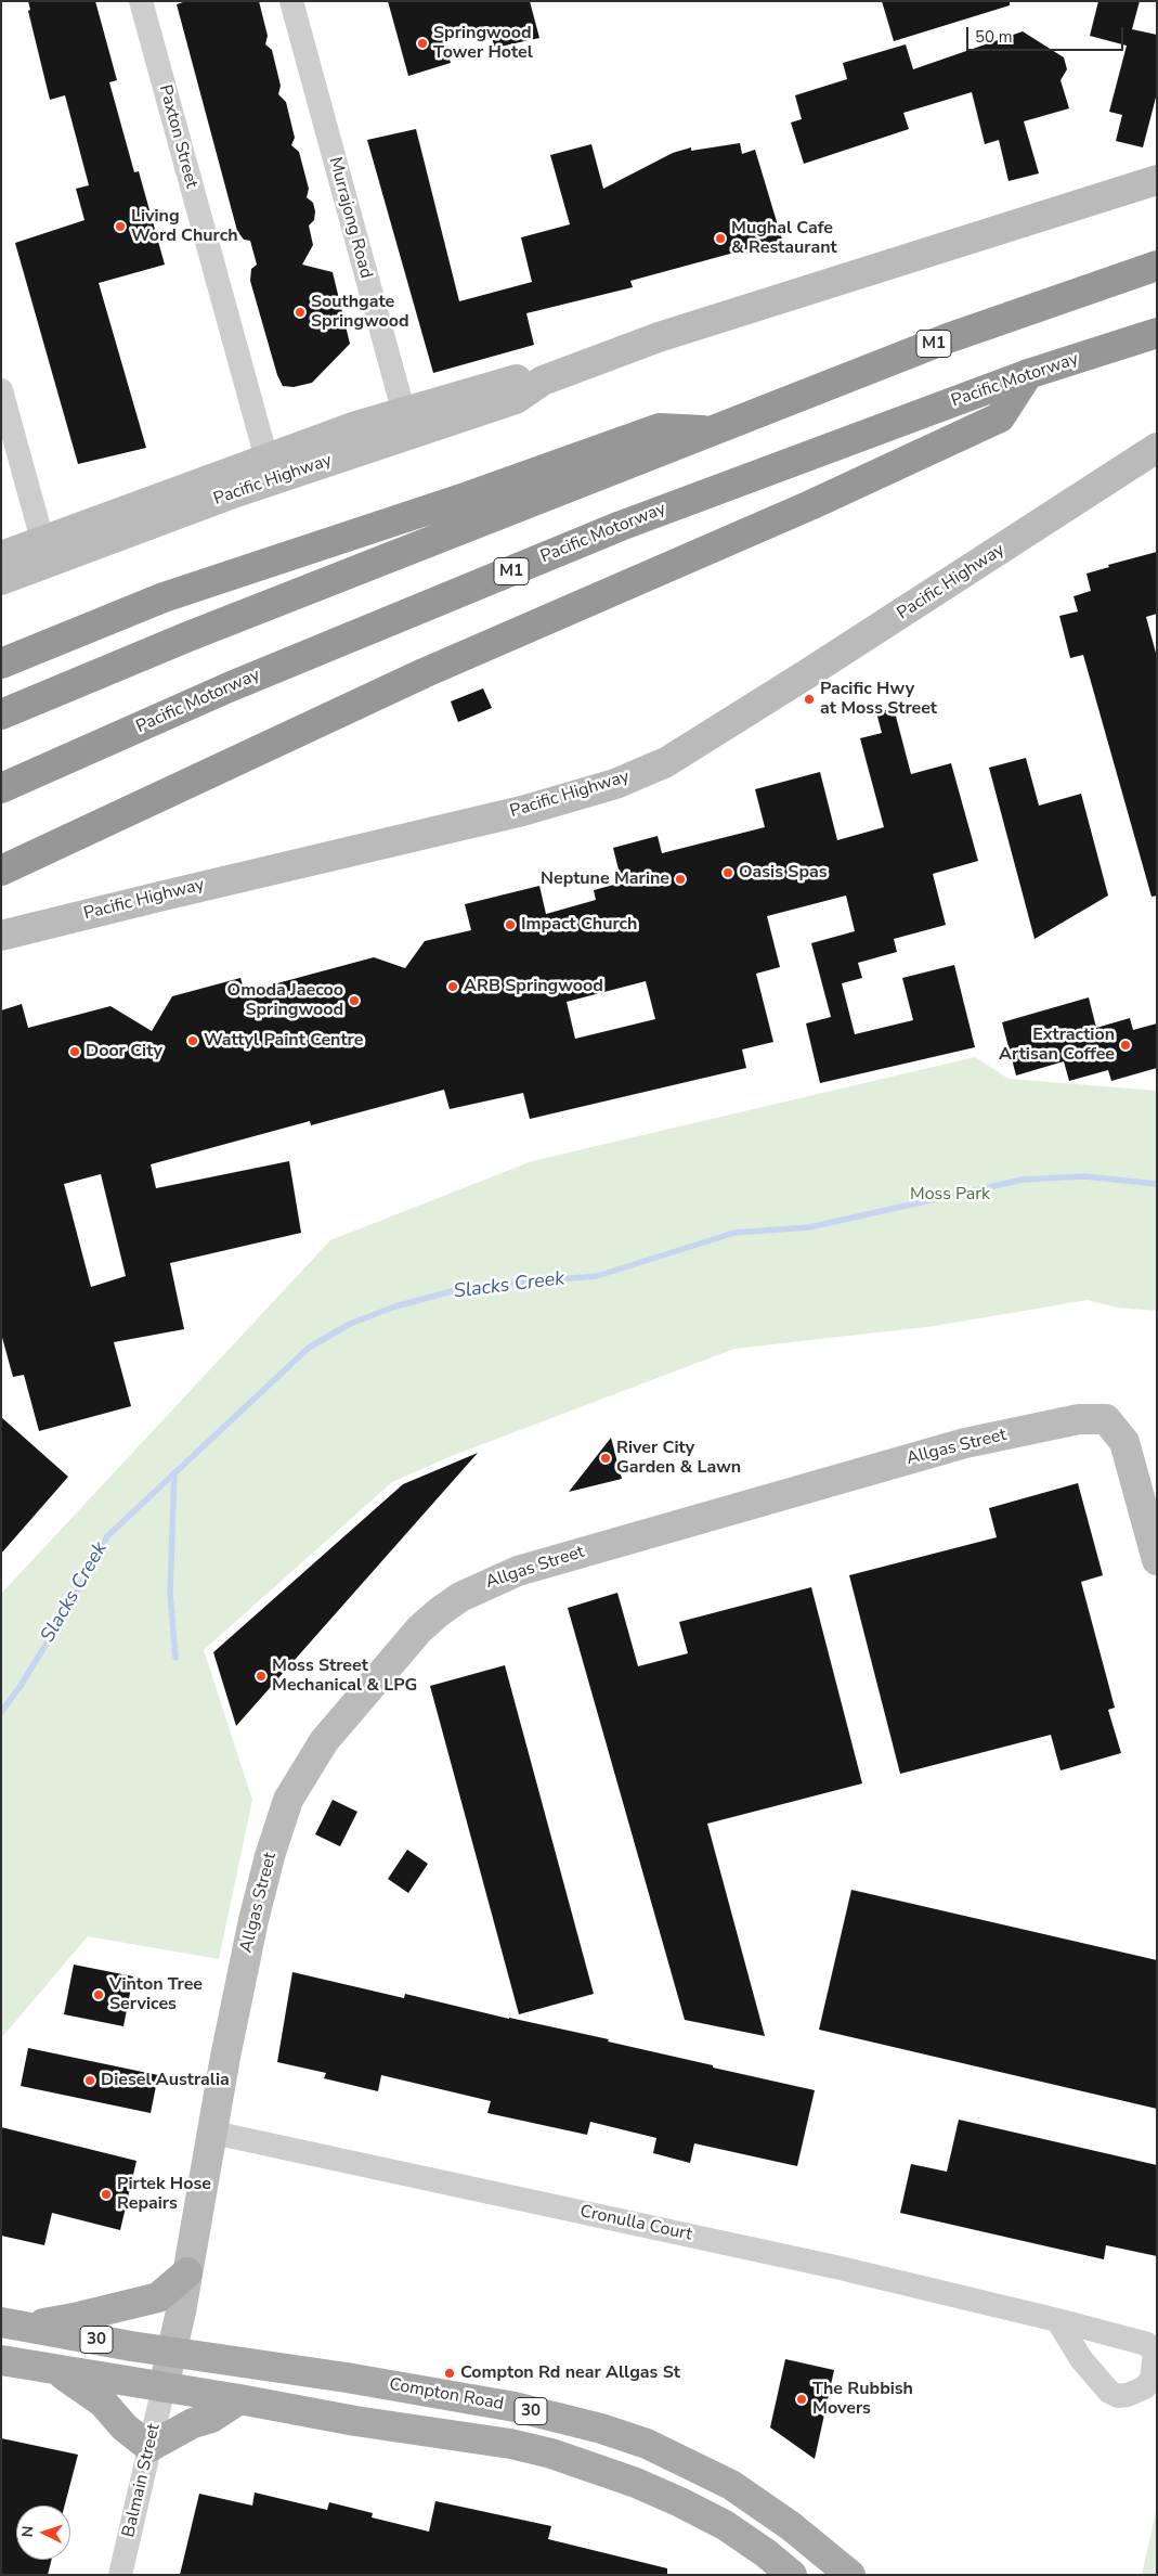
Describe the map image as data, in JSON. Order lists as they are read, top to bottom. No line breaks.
{"streets":{"highway":["M1","Pacific Motorway"],"main road":["30","Compton Road"],"street":["Paxton Street","Murrajong Road","Pacific Highway","Allgas Street","Cronulla Court","Balmain Street"]},"crossings":[["Paxton Street","Pacific Highway"],["Murrajong Road","Pacific Highway"],["Allgas Street","Cronulla Court"],["Allgas Street","30"],["Allgas Street","Compton Road"],["Allgas Street","Balmain Street"],["30","Balmain Street"]],"water":["Slacks Creek"],"parks":["Moss Park"],"places":["Springwood Tower Hotel","Living Word Church","Mughal Cafe & Restaurant","Southgate Springwood","Pacific Hwy at Moss Street","Oasis Spas","Neptune Marine","Impact Church","ARB Springwood","Omoda Jaecoo Springwood","Wattyl Paint Centre","Extraction Artisan Coffee","Door City","River City Garden & Lawn","Moss Street Mechanical & LPG","Vinton Tree Services","Diesel Australia","Pirtek Hose Repairs","Compton Rd near Allgas St","The Rubbish Movers"],"scale_bar":"50 m","north":"left"}
